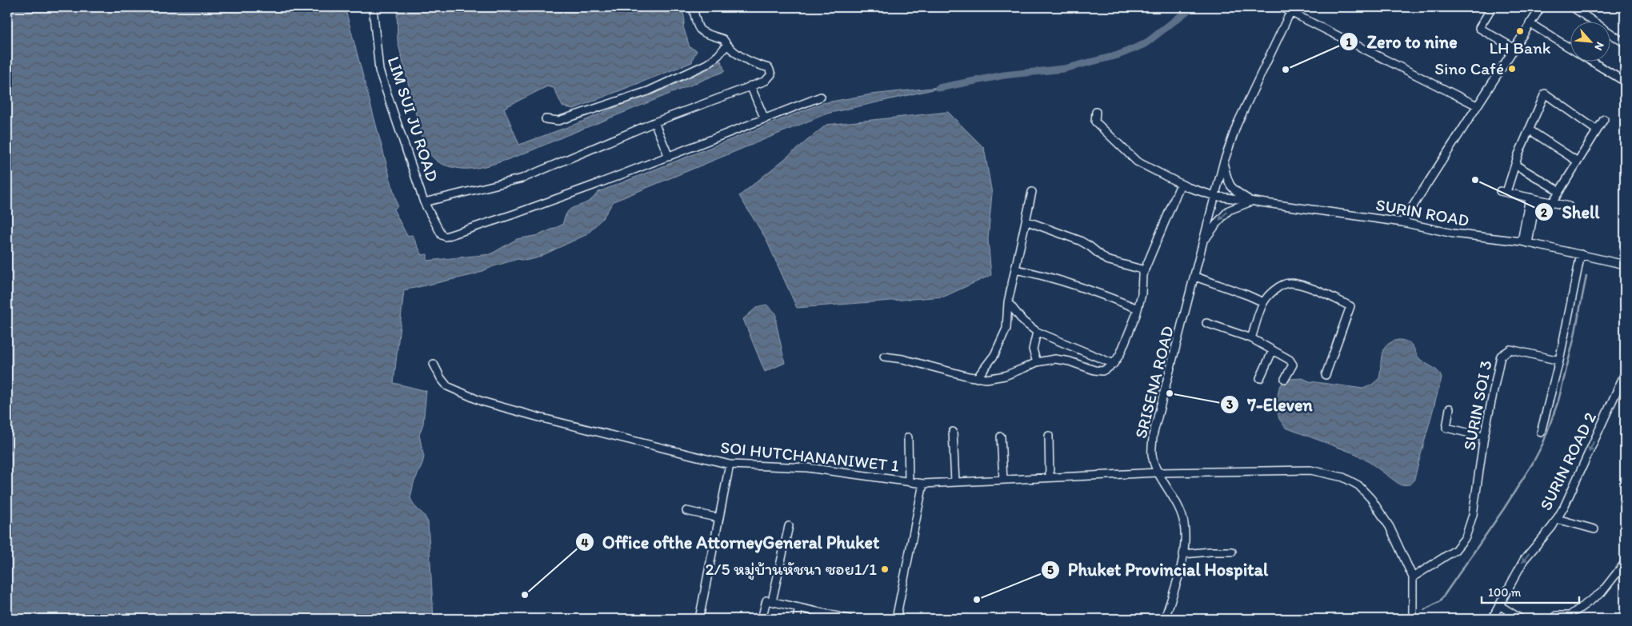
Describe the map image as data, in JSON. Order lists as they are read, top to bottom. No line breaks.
{"streets":{"street":["LIM SUI JU ROAD","SURIN ROAD","SRISENA ROAD","SURIN SOI 3","SOI HUTCHANANIWET 1","SURIN ROAD 2"]},"crossings":[["SURIN ROAD","SRISENA ROAD"],["SRISENA ROAD","SOI HUTCHANANIWET 1"]],"one_way":["SURIN ROAD 2"],"places":["LH Bank","Sino Café","Zero to nine","Shell","7-Eleven","2/5 หมู่บ้านหัชนา ซอย1/1","Office ofthe AttorneyGeneral Phuket","Phuket Provincial Hospital"],"scale_bar":"100 m","north":"bottom right"}
